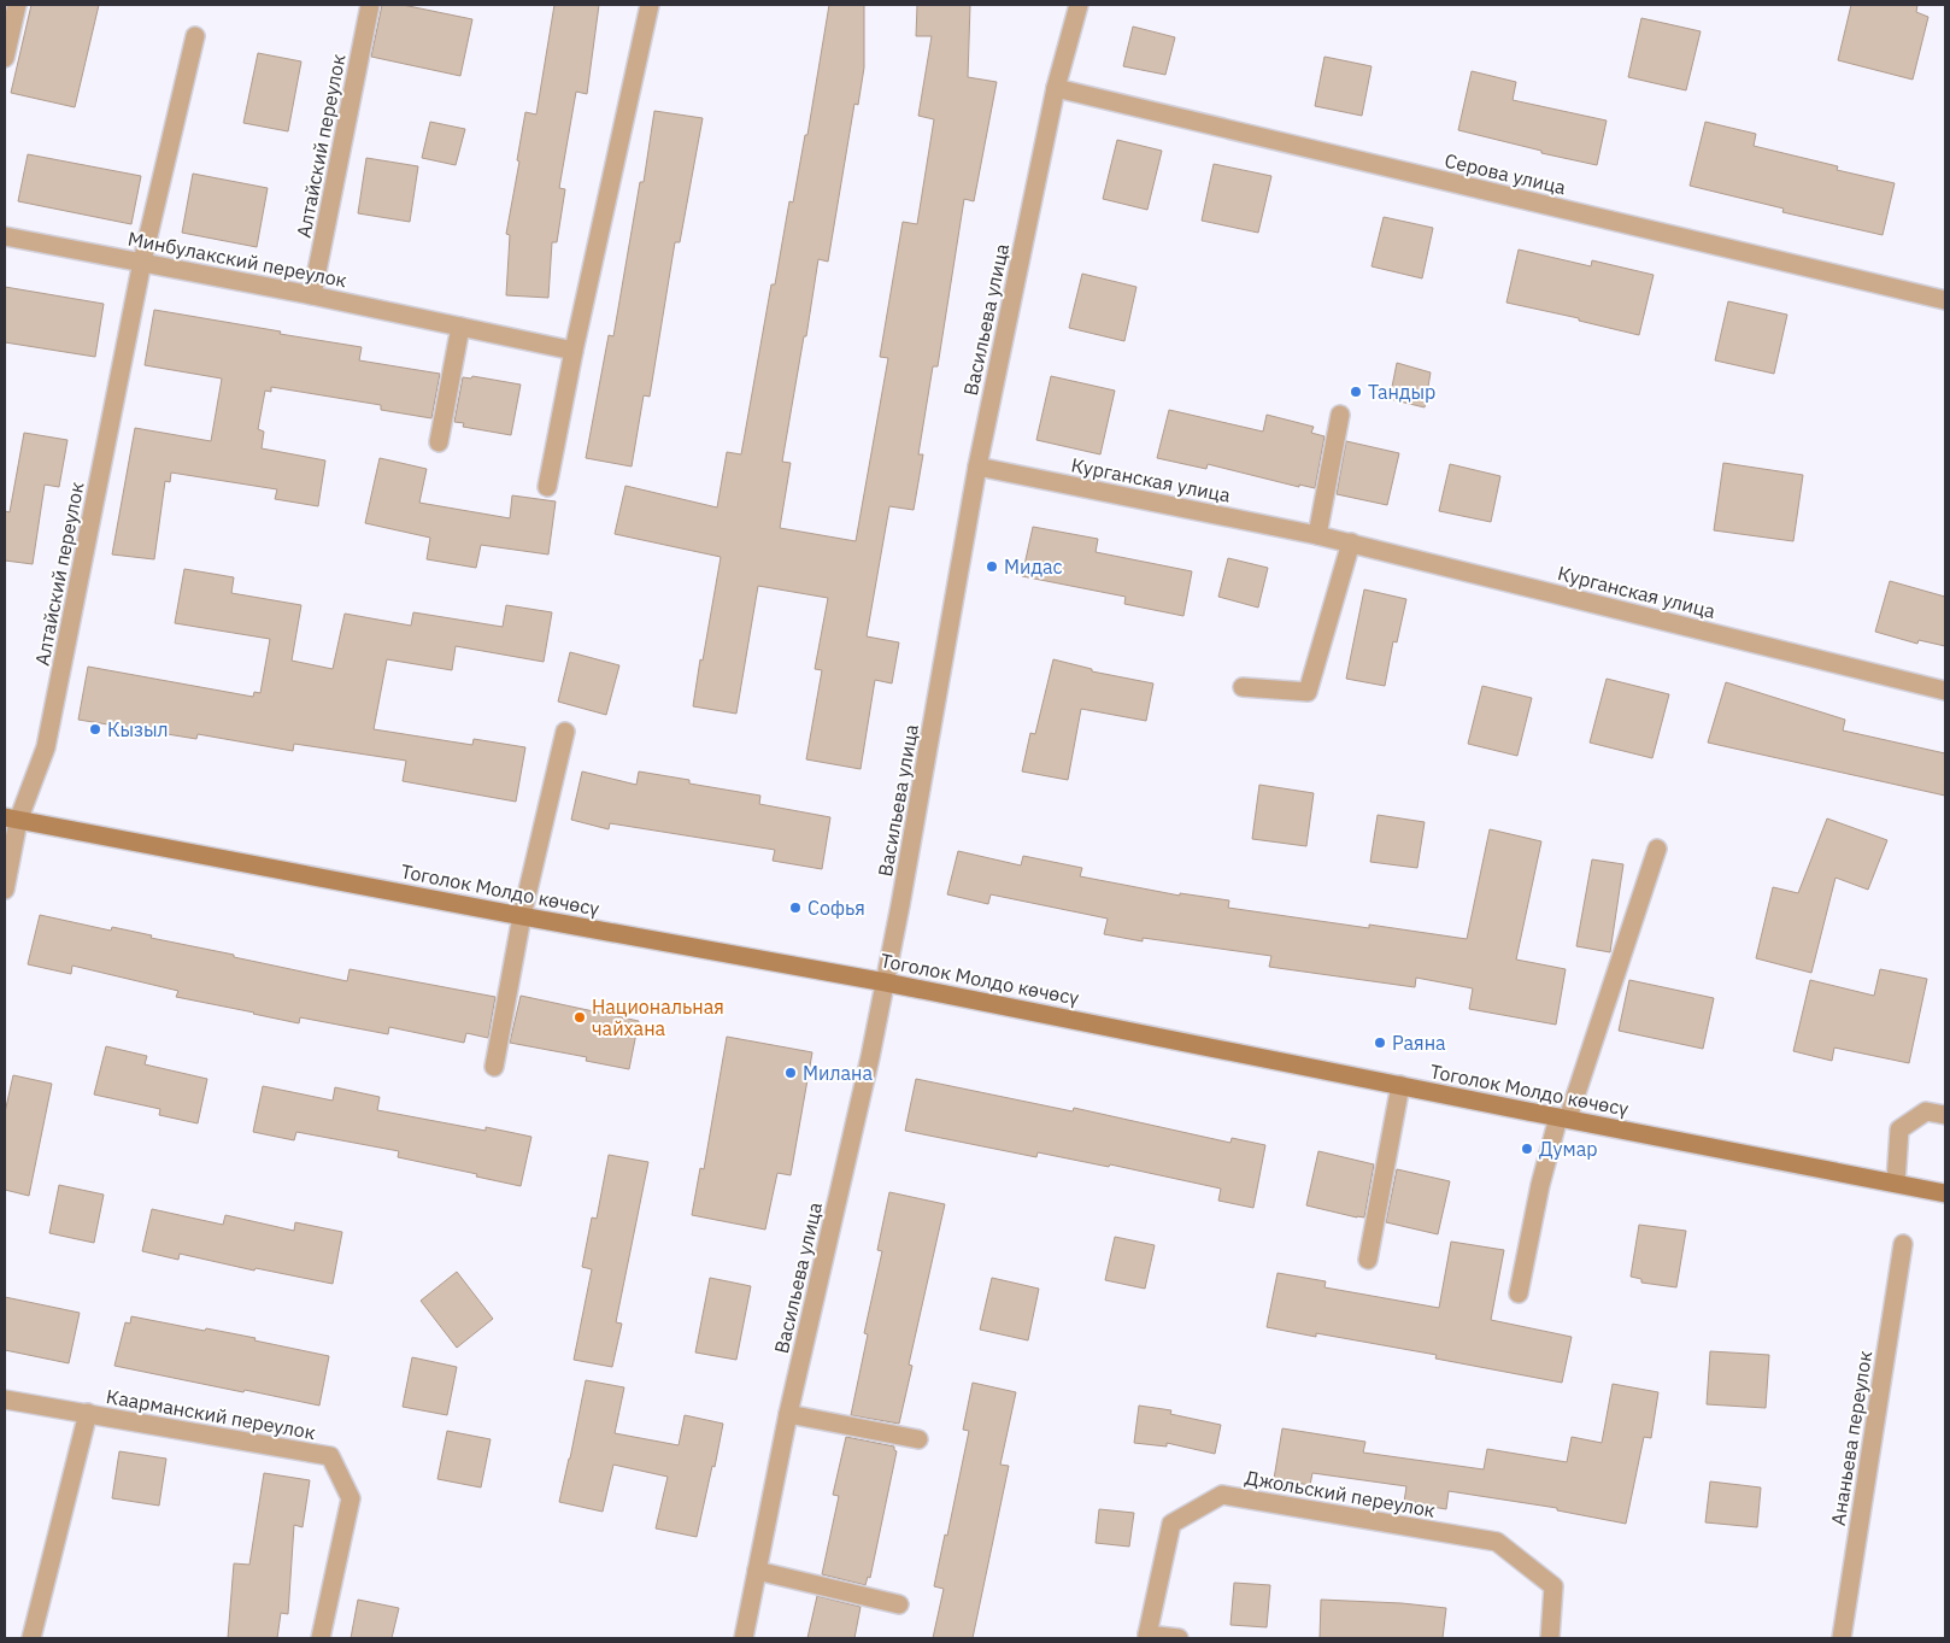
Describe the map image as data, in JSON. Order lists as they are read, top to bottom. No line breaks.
{"streets":{"main road":["Тоголок Молдо көчөсү"],"street":["Алтайский переулок","Серова улица","Минбулакский переулок","Васильева улица","Курганская улица","Каарманский переулок","Ананьева переулок","Джольский переулок"]},"crossings":[["Алтайский переулок","Минбулакский переулок"],["Алтайский переулок","Тоголок Молдо көчөсү"],["Серова улица","Васильева улица"],["Васильева улица","Курганская улица"],["Васильева улица","Тоголок Молдо көчөсү"]],"places":["Тандыр","Мидас","Кызыл","Софья","Национальная чайхана","Раяна","Милана","Думар"]}
